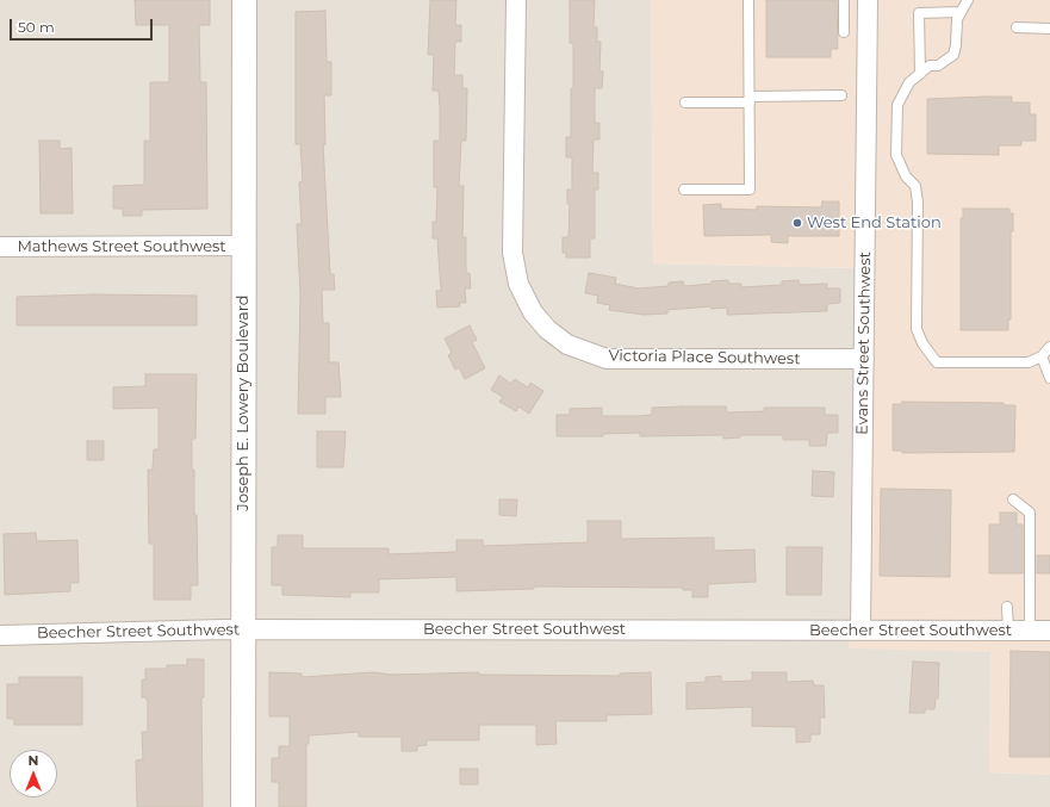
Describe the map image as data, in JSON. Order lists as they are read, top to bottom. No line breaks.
{"streets":{"street":["Mathews Street Southwest","Evans Street Southwest","Victoria Place Southwest","Joseph E. Lowery Boulevard","Beecher Street Southwest"]},"crossings":[["Mathews Street Southwest","Joseph E. Lowery Boulevard"],["Evans Street Southwest","Victoria Place Southwest"],["Evans Street Southwest","Beecher Street Southwest"],["Joseph E. Lowery Boulevard","Beecher Street Southwest"]],"places":["West End Station"],"scale_bar":"50 m","north":"top"}
